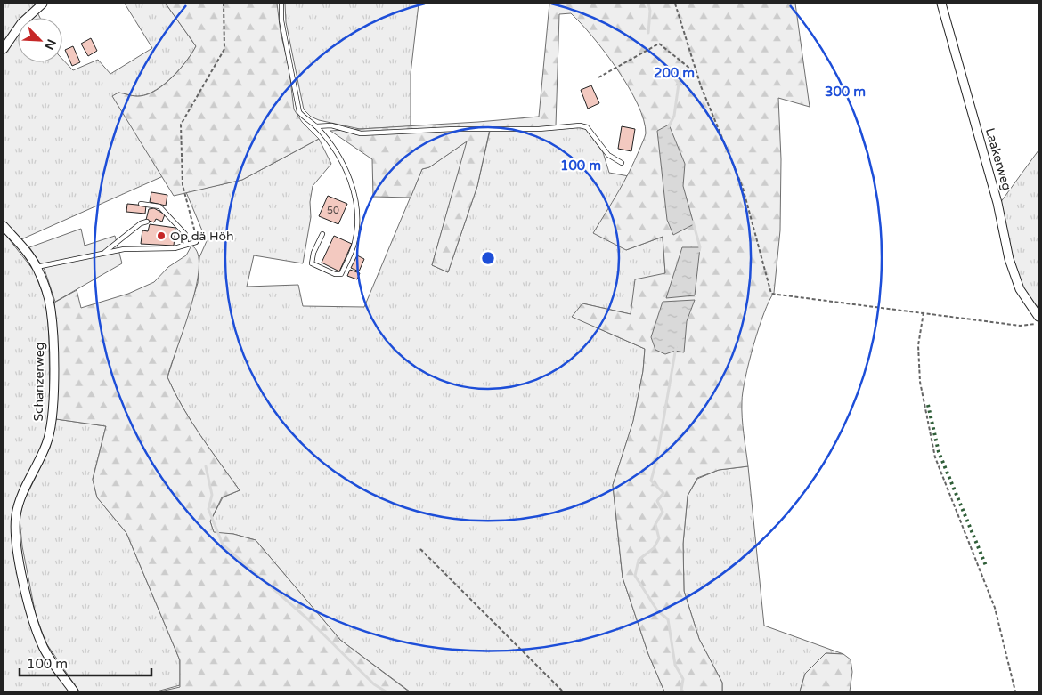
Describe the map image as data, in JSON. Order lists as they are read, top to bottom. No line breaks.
{"streets":{"street":["Laakerweg","Schanzerweg"]},"places":["Op dä Höh"],"house_numbers":["50"],"scale_bar":"100 m","north":"bottom right","rings":["200 m","300 m","100 m"]}
